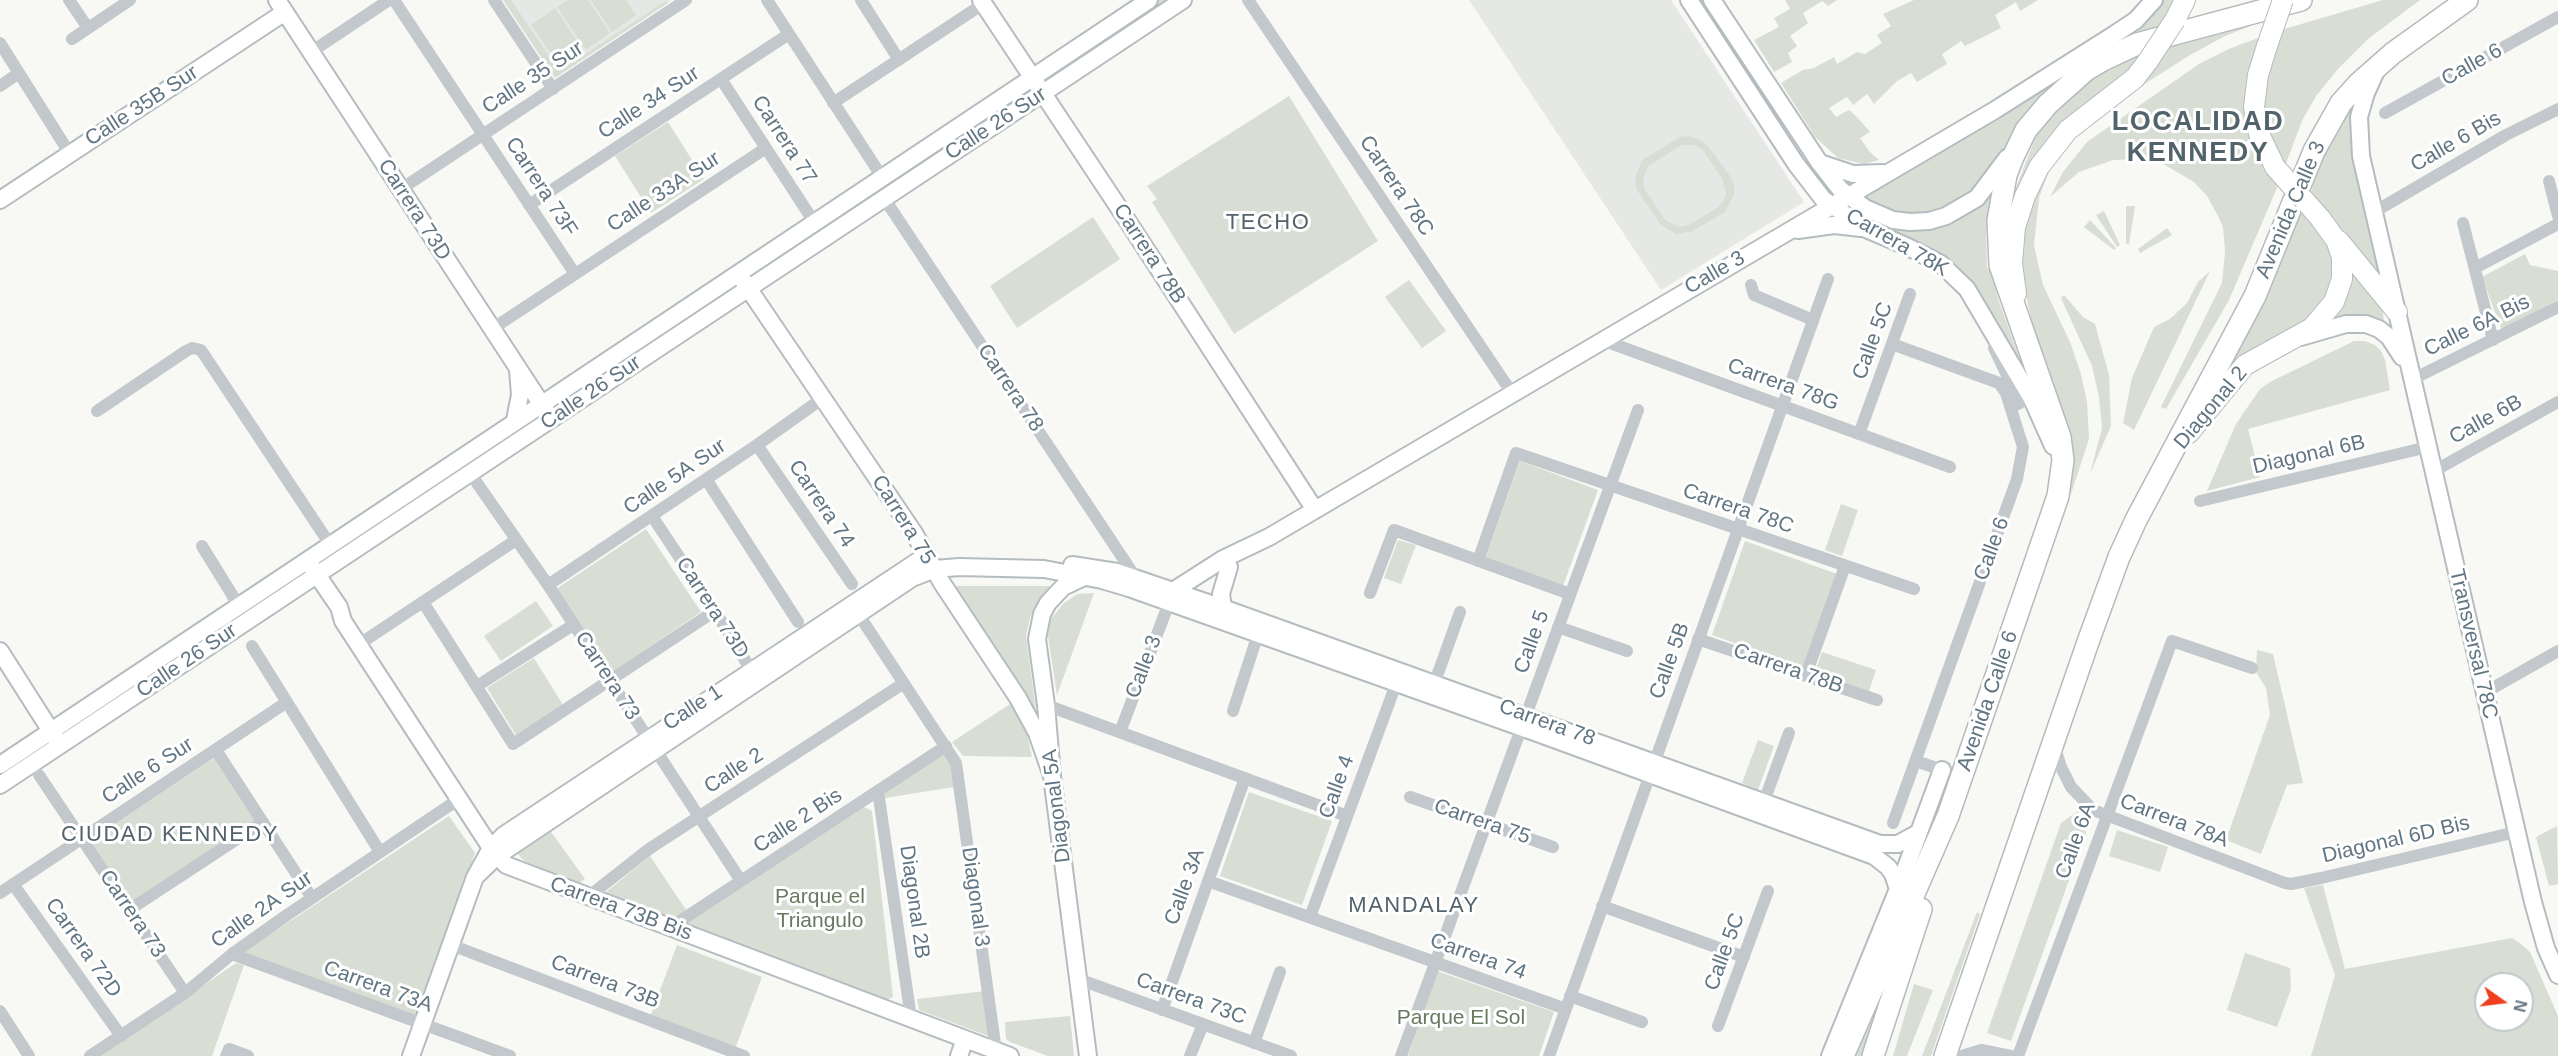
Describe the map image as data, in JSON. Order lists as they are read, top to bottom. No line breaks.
{"streets":{"highway":["Avenida Calle 3","Avenida Calle 6"],"main road":["Diagonal 2"],"street":["Calle 6","Calle 35 Sur","Calle 34 Sur","Calle 35B Sur","Calle 26 Sur","Carrera 77","Calle 6 Bis","Carrera 78C","Carrera 73F","Calle 33A Sur","Carrera 73D","Carrera 78K","Carrera 78B","Calle 3","Calle 6A Bis","Calle 5C","Carrera 78G","Carrera 78","Calle 6B","Diagonal 6B","Calle 5A Sur","Carrera 74","Carrera 75","Calle 5","Transversal 78C","Calle 5B","Carrera 73","Calle 1","Calle 6 Sur","Calle 2","Calle 4","Diagonal 5A","Calle 2 Bis","Carrera 78A","Diagonal 6D Bis","Calle 6A","Calle 3A","Diagonal 3","Diagonal 2B","Carrera 73B Bis","Calle 2A Sur","Carrera 72D","Carrera 73B","Carrera 73A","Carrera 73C"]},"crossings":[["Calle 6","Carrera 78K"],["Calle 6","Calle 5C"],["Calle 35 Sur","Carrera 73F"],["Calle 35 Sur","Carrera 73D"],["Calle 34 Sur","Carrera 77"],["Calle 34 Sur","Carrera 73F"],["Calle 35B Sur","Carrera 73D"],["Calle 26 Sur","Carrera 77"],["Calle 26 Sur","Carrera 73D"],["Calle 26 Sur","Carrera 78B"],["Calle 26 Sur","Carrera 78"],["Calle 26 Sur","Carrera 75"],["Calle 26 Sur","Carrera 73"],["Calle 26 Sur","Carrera 73B Bis"],["Carrera 77","Calle 33A Sur"],["Calle 6 Bis","Transversal 78C"],["Carrera 78C","Calle 3"],["Carrera 78C","Calle 5"],["Carrera 78C","Calle 5B"],["Carrera 73F","Calle 33A Sur"],["Calle 33A Sur","Carrera 73D"],["Carrera 73D","Calle 5A Sur"],["Carrera 73D","Calle 1"],["Avenida Calle 3","Diagonal 2"],["Avenida Calle 3","Transversal 78C"],["Carrera 78K","Calle 3"],["Carrera 78K","Avenida Calle 6"],["Carrera 78B","Calle 3"],["Carrera 78B","Calle 5B"],["Calle 3","Carrera 78G"],["Calle 3","Carrera 78"],["Calle 6A Bis","Transversal 78C"],["Calle 5C","Carrera 78G"],["Carrera 78G","Calle 5B"],["Carrera 78","Calle 5"],["Carrera 78","Calle 5B"],["Carrera 78","Calle 4"],["Diagonal 2","Transversal 78C"],["Calle 6B","Transversal 78C"],["Diagonal 6B","Transversal 78C"],["Calle 5A Sur","Carrera 74"],["Calle 5A Sur","Carrera 75"],["Calle 5A Sur","Carrera 73"],["Carrera 74","Calle 5"],["Carrera 74","Calle 5B"],["Carrera 74","Calle 4"],["Carrera 74","Calle 3A"],["Carrera 75","Calle 5"],["Carrera 75","Calle 1"],["Carrera 75","Diagonal 5A"],["Transversal 78C","Diagonal 6D Bis"],["Carrera 73","Calle 1"],["Carrera 73","Calle 6 Sur"],["Carrera 73","Calle 2"],["Carrera 73","Calle 2 Bis"],["Carrera 73","Calle 2A Sur"],["Calle 1","Carrera 73B Bis"],["Calle 1","Carrera 73B"],["Calle 1","Carrera 73A"],["Calle 6 Sur","Carrera 72D"],["Calle 2","Carrera 73B Bis"],["Diagonal 5A","Carrera 73C"],["Calle 2 Bis","Diagonal 3"],["Calle 2 Bis","Diagonal 2B"],["Calle 2 Bis","Carrera 73B Bis"],["Carrera 78A","Diagonal 6D Bis"],["Carrera 78A","Calle 6A"],["Calle 3A","Carrera 73C"],["Diagonal 3","Carrera 73B Bis"],["Diagonal 2B","Carrera 73B Bis"],["Carrera 73B Bis","Calle 2A Sur"],["Calle 2A Sur","Carrera 72D"],["Calle 2A Sur","Carrera 73A"]],"districts":["LOCALIDAD KENNEDY","TECHO","CIUDAD KENNEDY","MANDALAY"],"parks":["Parque el Triangulo","Parque El Sol"],"north":"right"}
